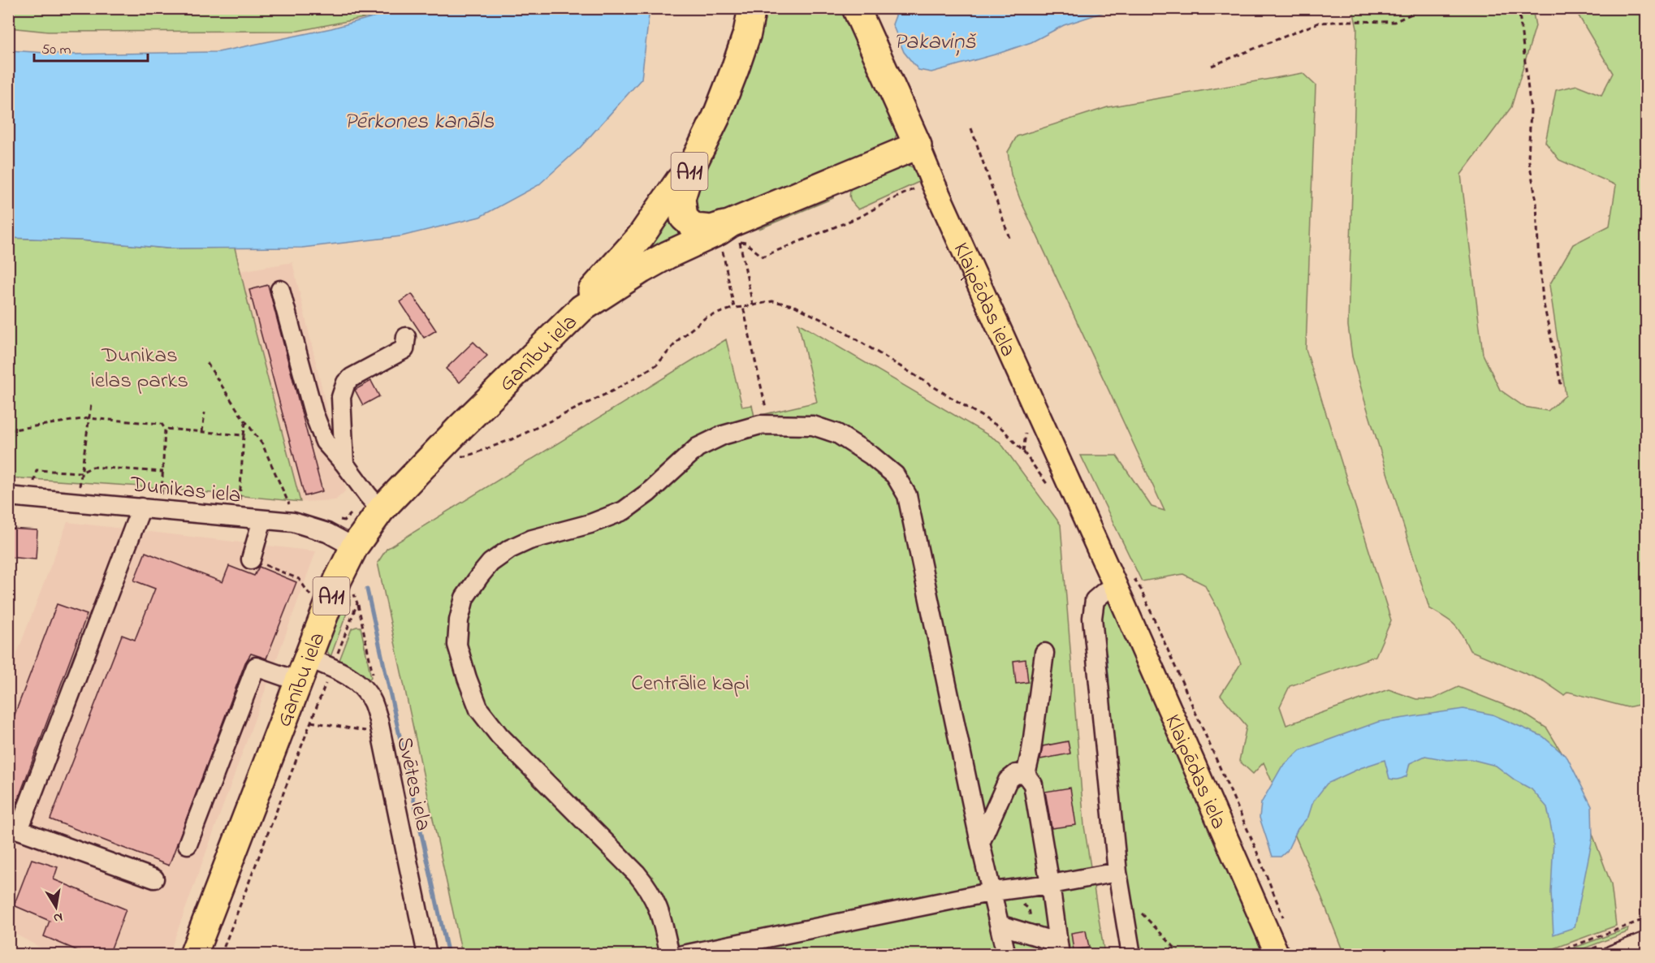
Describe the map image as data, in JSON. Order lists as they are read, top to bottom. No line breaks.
{"streets":{"highway":["A11","Klaipēdas iela","Ganību iela"],"street":["Dunikas iela","Svētes iela"]},"crossings":[["Klaipēdas iela","Ganību iela"],["Ganību iela","Dunikas iela"],["Ganību iela","Svētes iela"]],"water":["Pakaviņš","Pērkones kanāls"],"parks":["Dunikas ielas parks","Centrālie kapi"],"scale_bar":"50 m","north":"bottom"}
